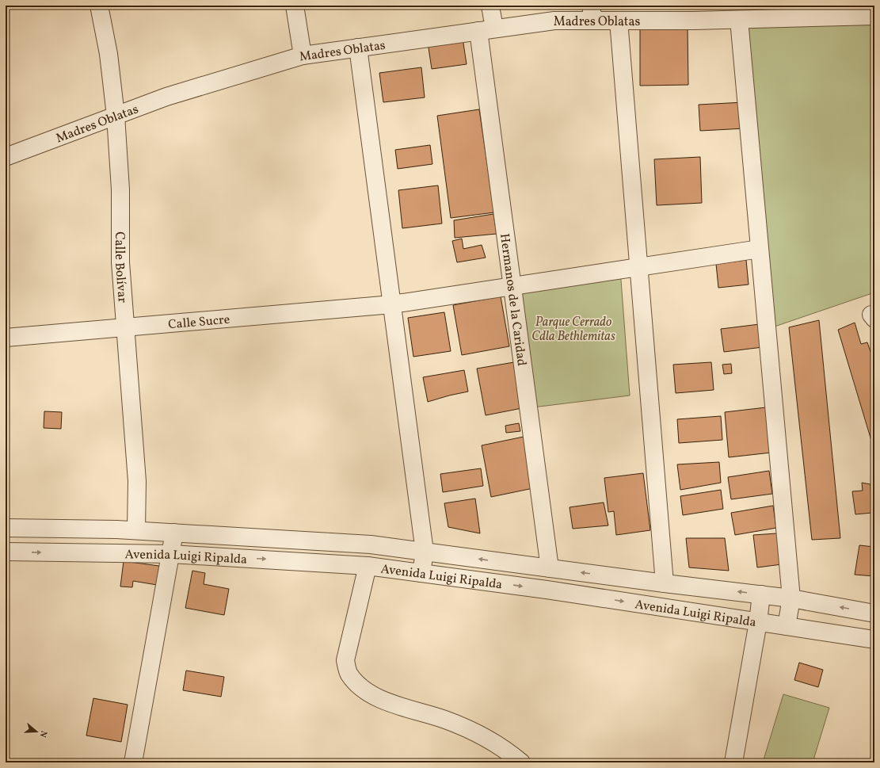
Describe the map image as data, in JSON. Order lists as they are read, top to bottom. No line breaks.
{"streets":{"street":["Madres Oblatas","Calle Bolívar","Hermanos de la Caridad","Calle Sucre","Avenida Luigi Ripalda"]},"crossings":[["Madres Oblatas","Calle Bolívar"],["Madres Oblatas","Hermanos de la Caridad"],["Calle Bolívar","Calle Sucre"],["Calle Bolívar","Avenida Luigi Ripalda"],["Hermanos de la Caridad","Calle Sucre"],["Hermanos de la Caridad","Avenida Luigi Ripalda"]],"parks":["Parque Cerrado Cdla Bethlemitas"],"north":"right"}
